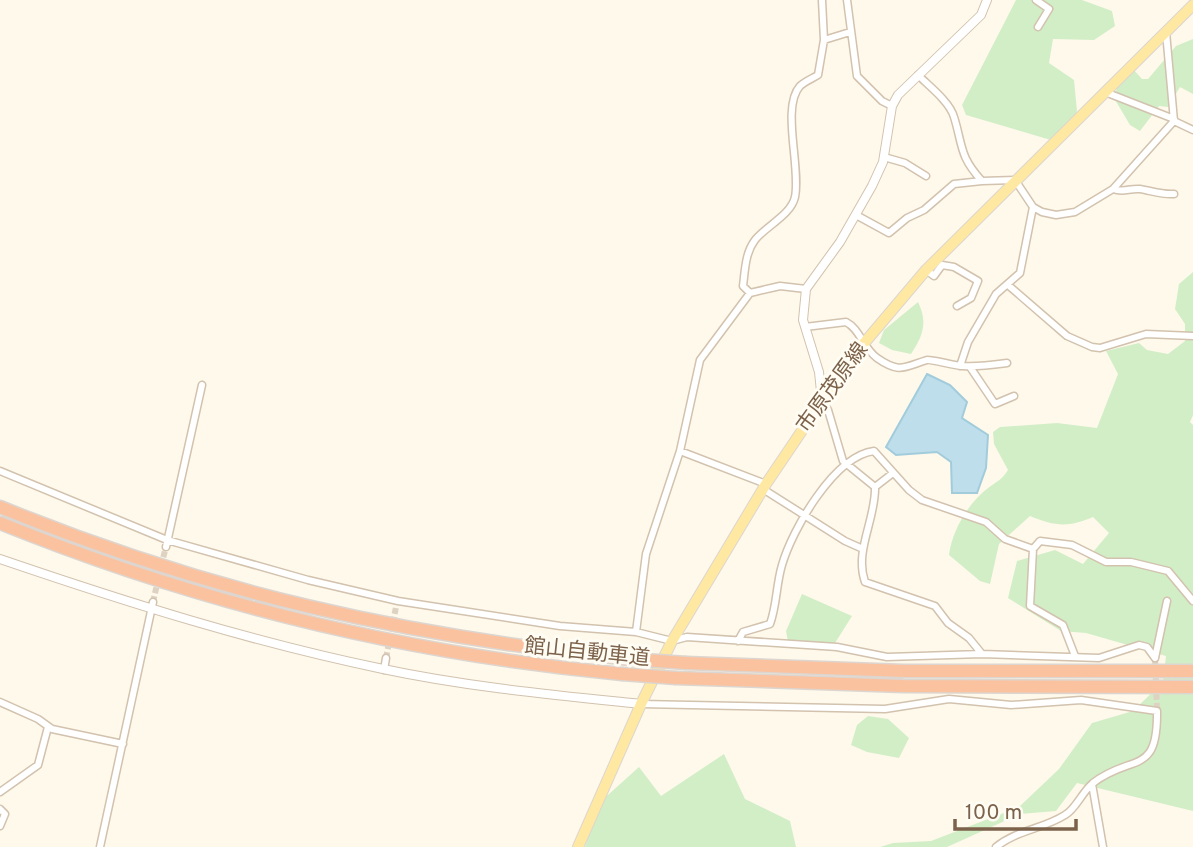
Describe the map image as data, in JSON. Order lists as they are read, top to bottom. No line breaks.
{"streets":{"highway":["館山自動車道"],"main road":["市原茂原線"]},"scale_bar":"100 m"}
